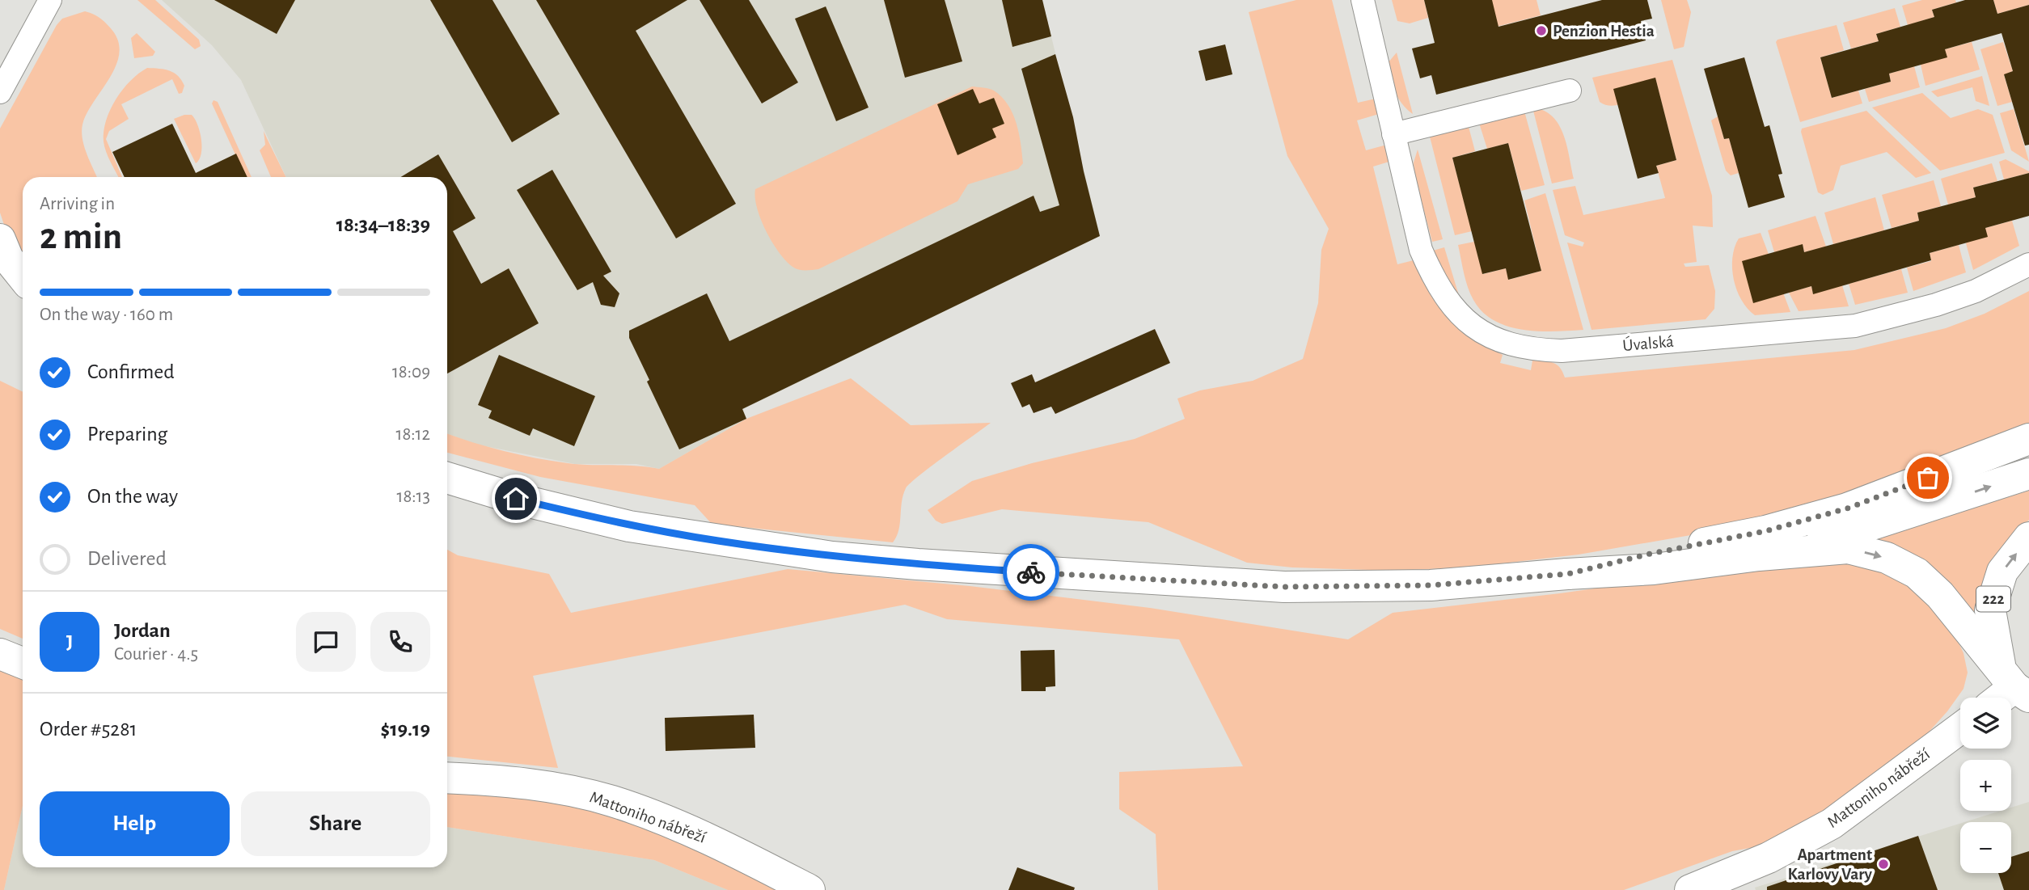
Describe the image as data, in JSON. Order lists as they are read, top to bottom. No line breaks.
{"streets":{"main road":["222","Mattoniho nábřeží"],"street":["Úvalská"]},"places":["Penzion Hestia","Apartment Karlovy Vary"],"page":{"heading":["2 min","Arriving in","18:34–18:39"],"panel":["Jordan","Courier · 4.5","Order #5281","$19.19"],"bar":"On the way · 160 m","list":[["Confirmed","18:09"],["Preparing","18:12"],["On the way","18:13"],"Delivered"],"round":"J","map_buttons":["+","−"],"buttons":["Help","Share"]}}
